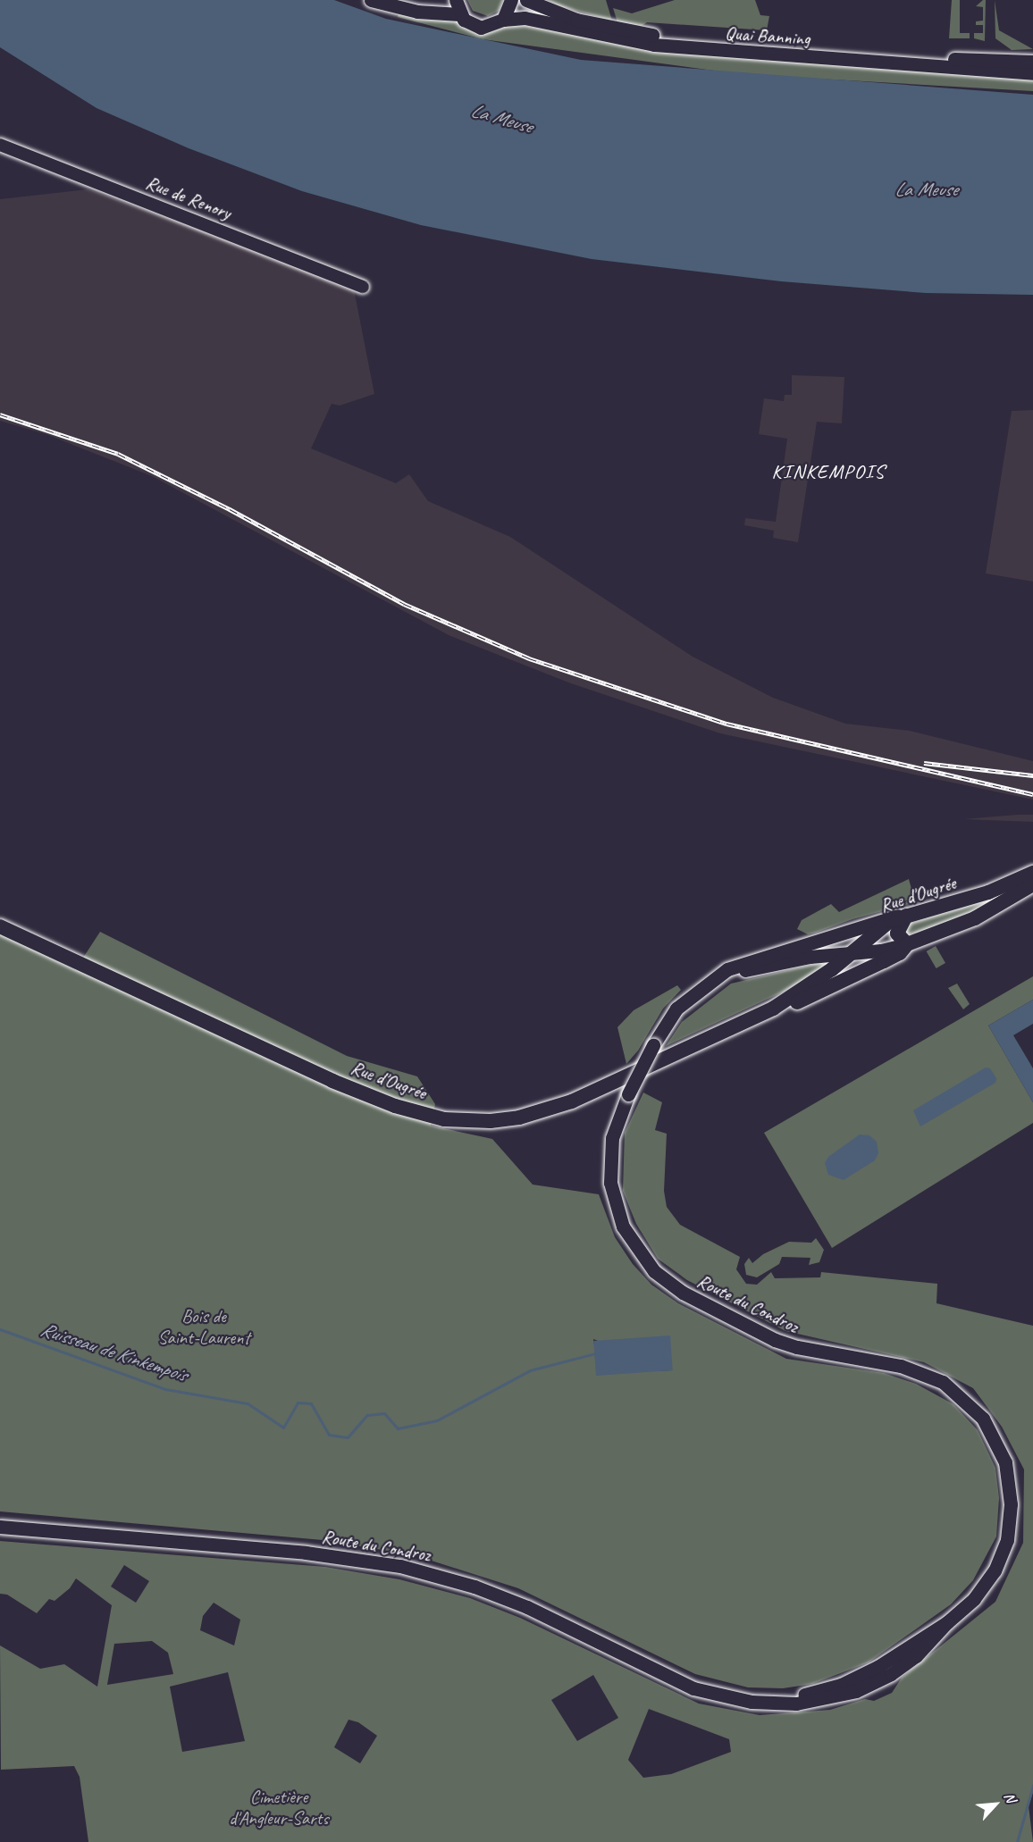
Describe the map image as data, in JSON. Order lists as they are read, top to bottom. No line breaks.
{"streets":{"main road":["Quai Banning","Rue d'Ougrée","Route du Condroz"],"street":["Rue de Renory"]},"crossings":[["Rue d'Ougrée","Route du Condroz"]],"districts":["KINKEMPOIS"],"water":["La Meuse","Ruisseau de Kinkempois"],"parks":["Bois de Saint-Laurent","Cimetière d'Angleur-Sarts"],"north":"top right"}
